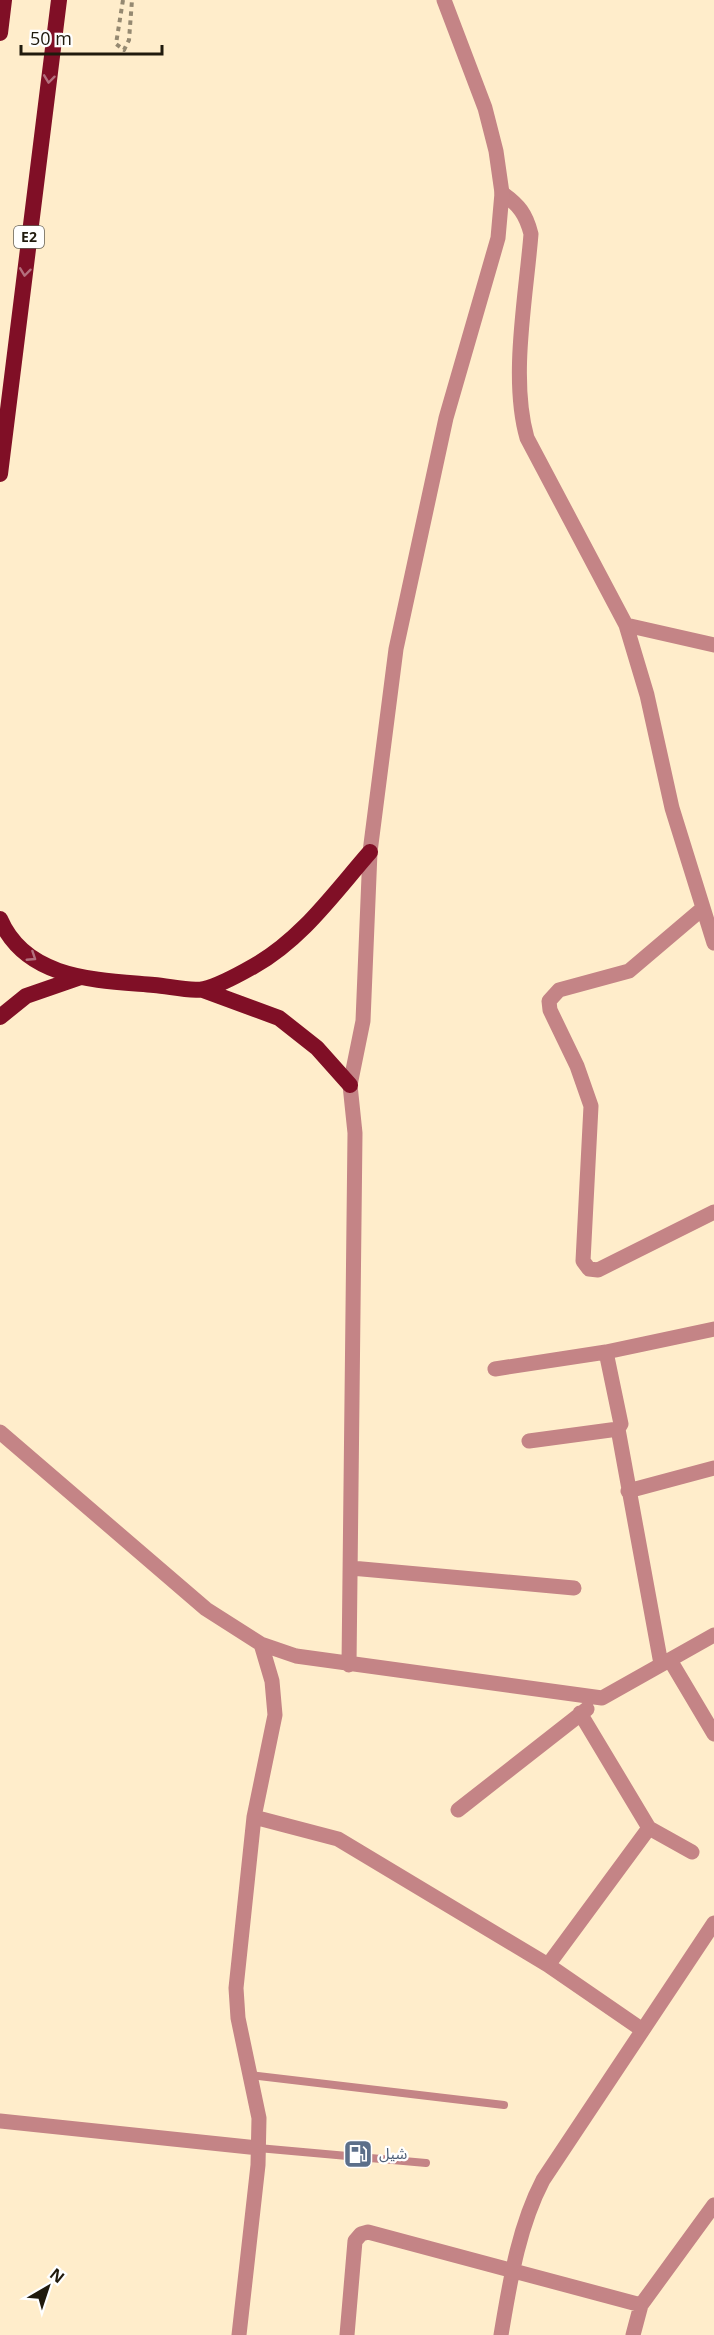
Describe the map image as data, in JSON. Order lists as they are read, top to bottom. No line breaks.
{"streets":{"highway":["E2"]},"places":{"fuel station":["شیل"]},"scale_bar":"50 m","north":"top right"}
